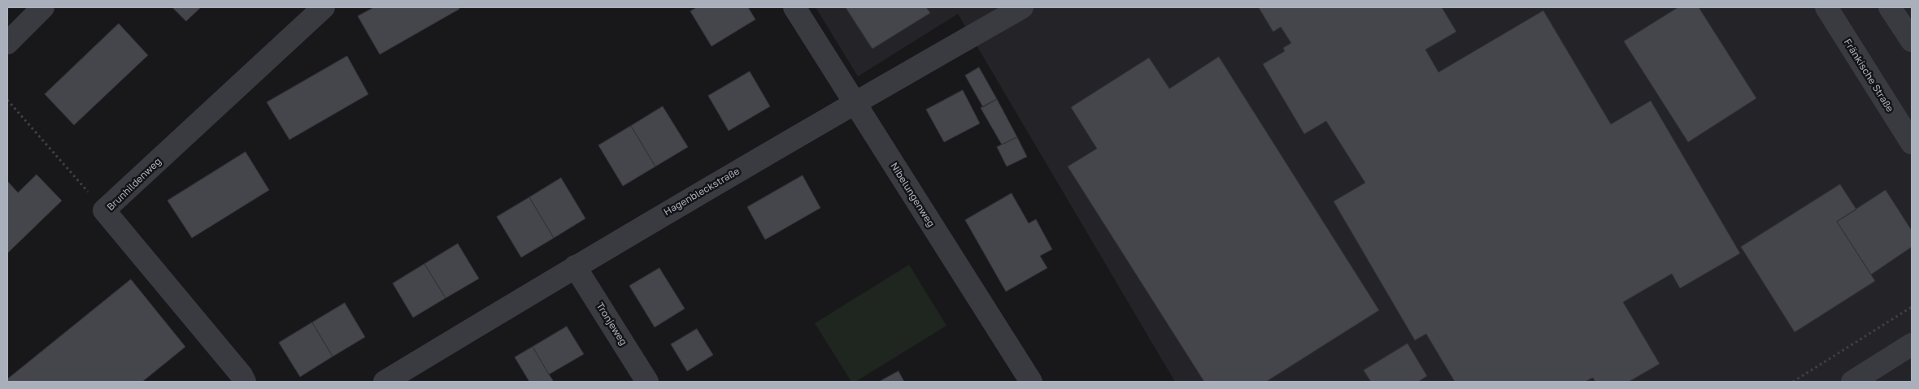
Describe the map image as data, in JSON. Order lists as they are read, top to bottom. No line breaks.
{"streets":{"street":["Fränkische Straße","Brunhildenweg","Hagenbleckstraße","Nibelungenweg","Tronjeweg"]},"crossings":[["Hagenbleckstraße","Nibelungenweg"],["Hagenbleckstraße","Tronjeweg"]]}
